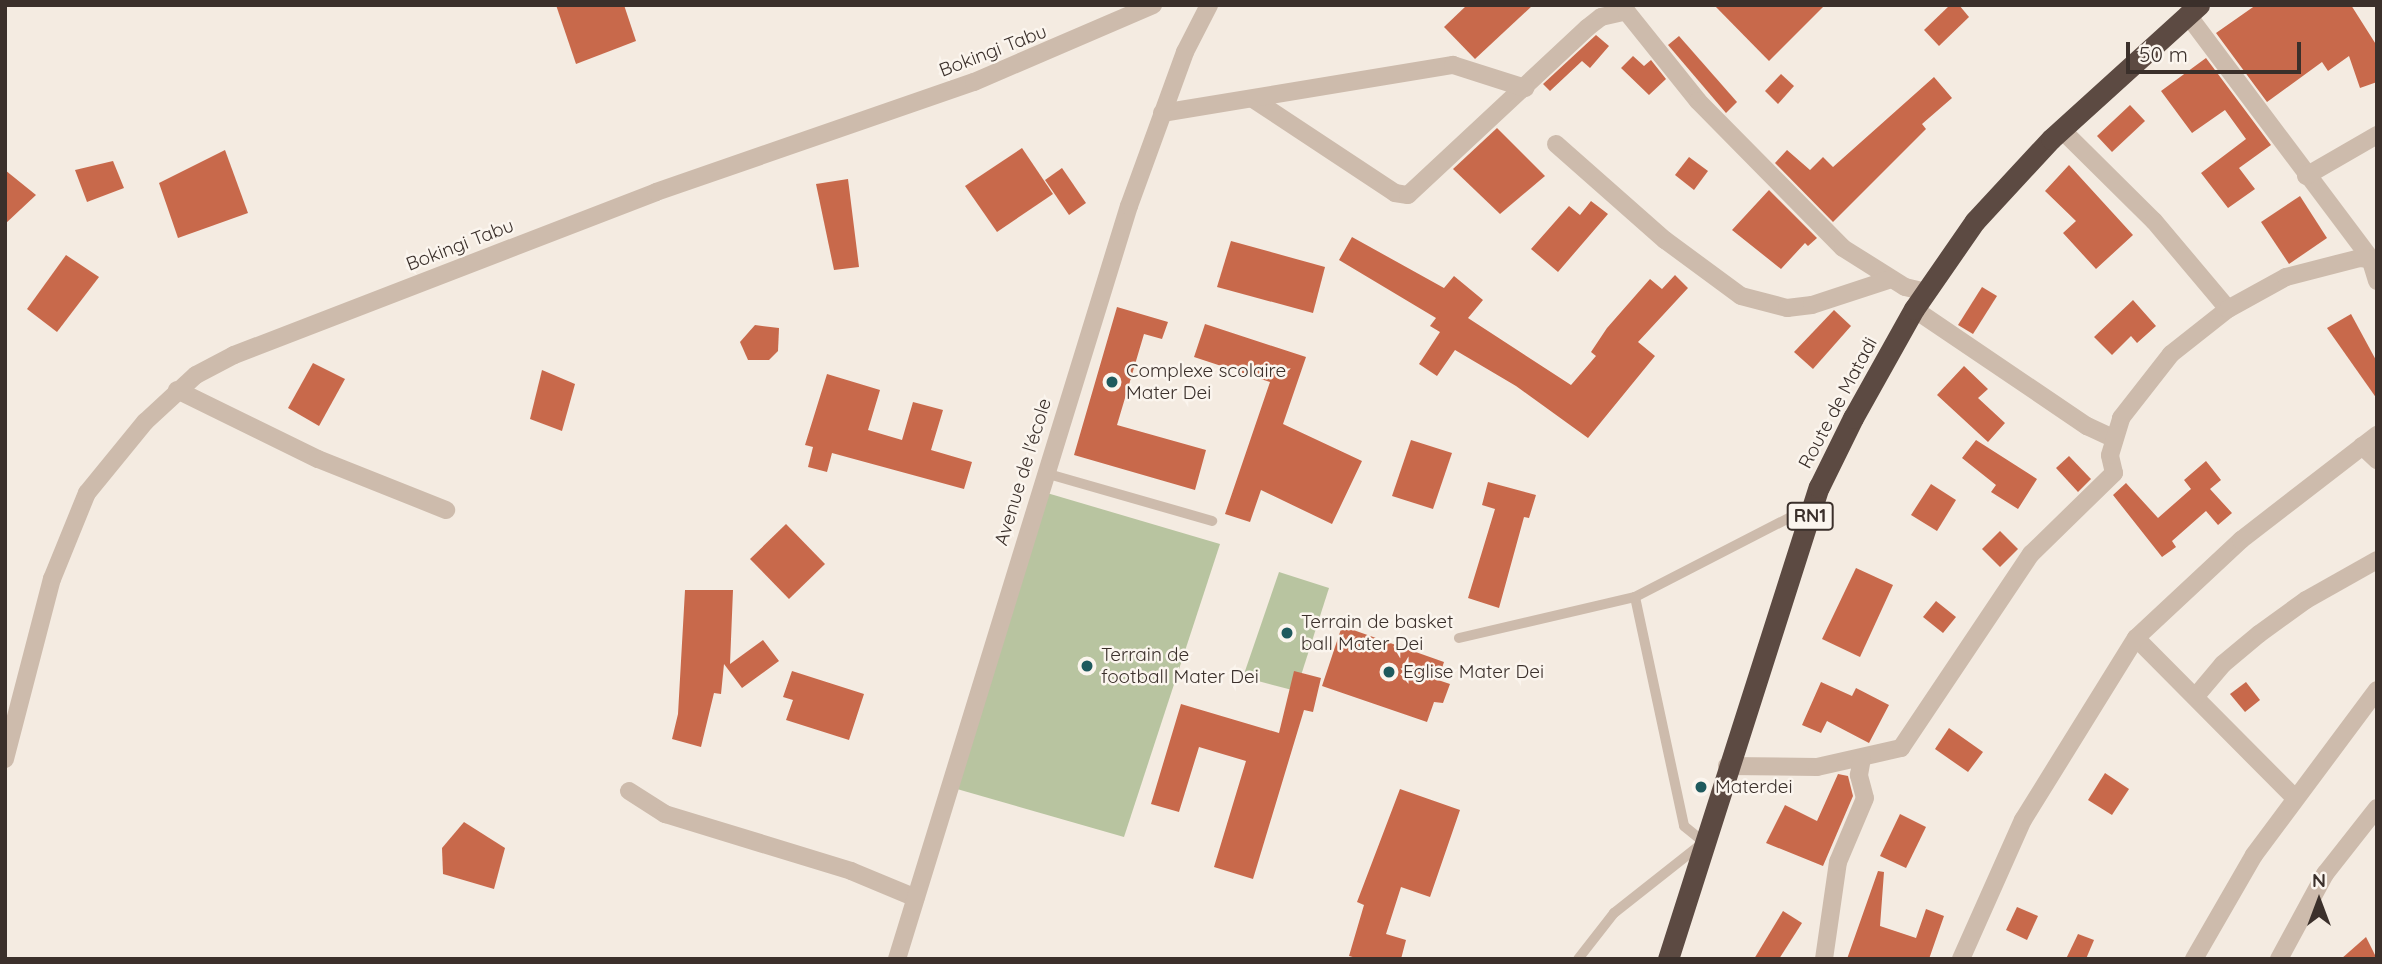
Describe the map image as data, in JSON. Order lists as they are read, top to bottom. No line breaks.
{"streets":{"highway":["Route de Matadi","RN1"],"street":["Bokingi Tabu","Avenue de l'école"]},"places":["Complexe scolaire Mater Dei","Terrain de basket ball Mater Dei","Terrain de football Mater Dei","Eglise Mater Dei","Materdei"],"scale_bar":"50 m","north":"top"}
